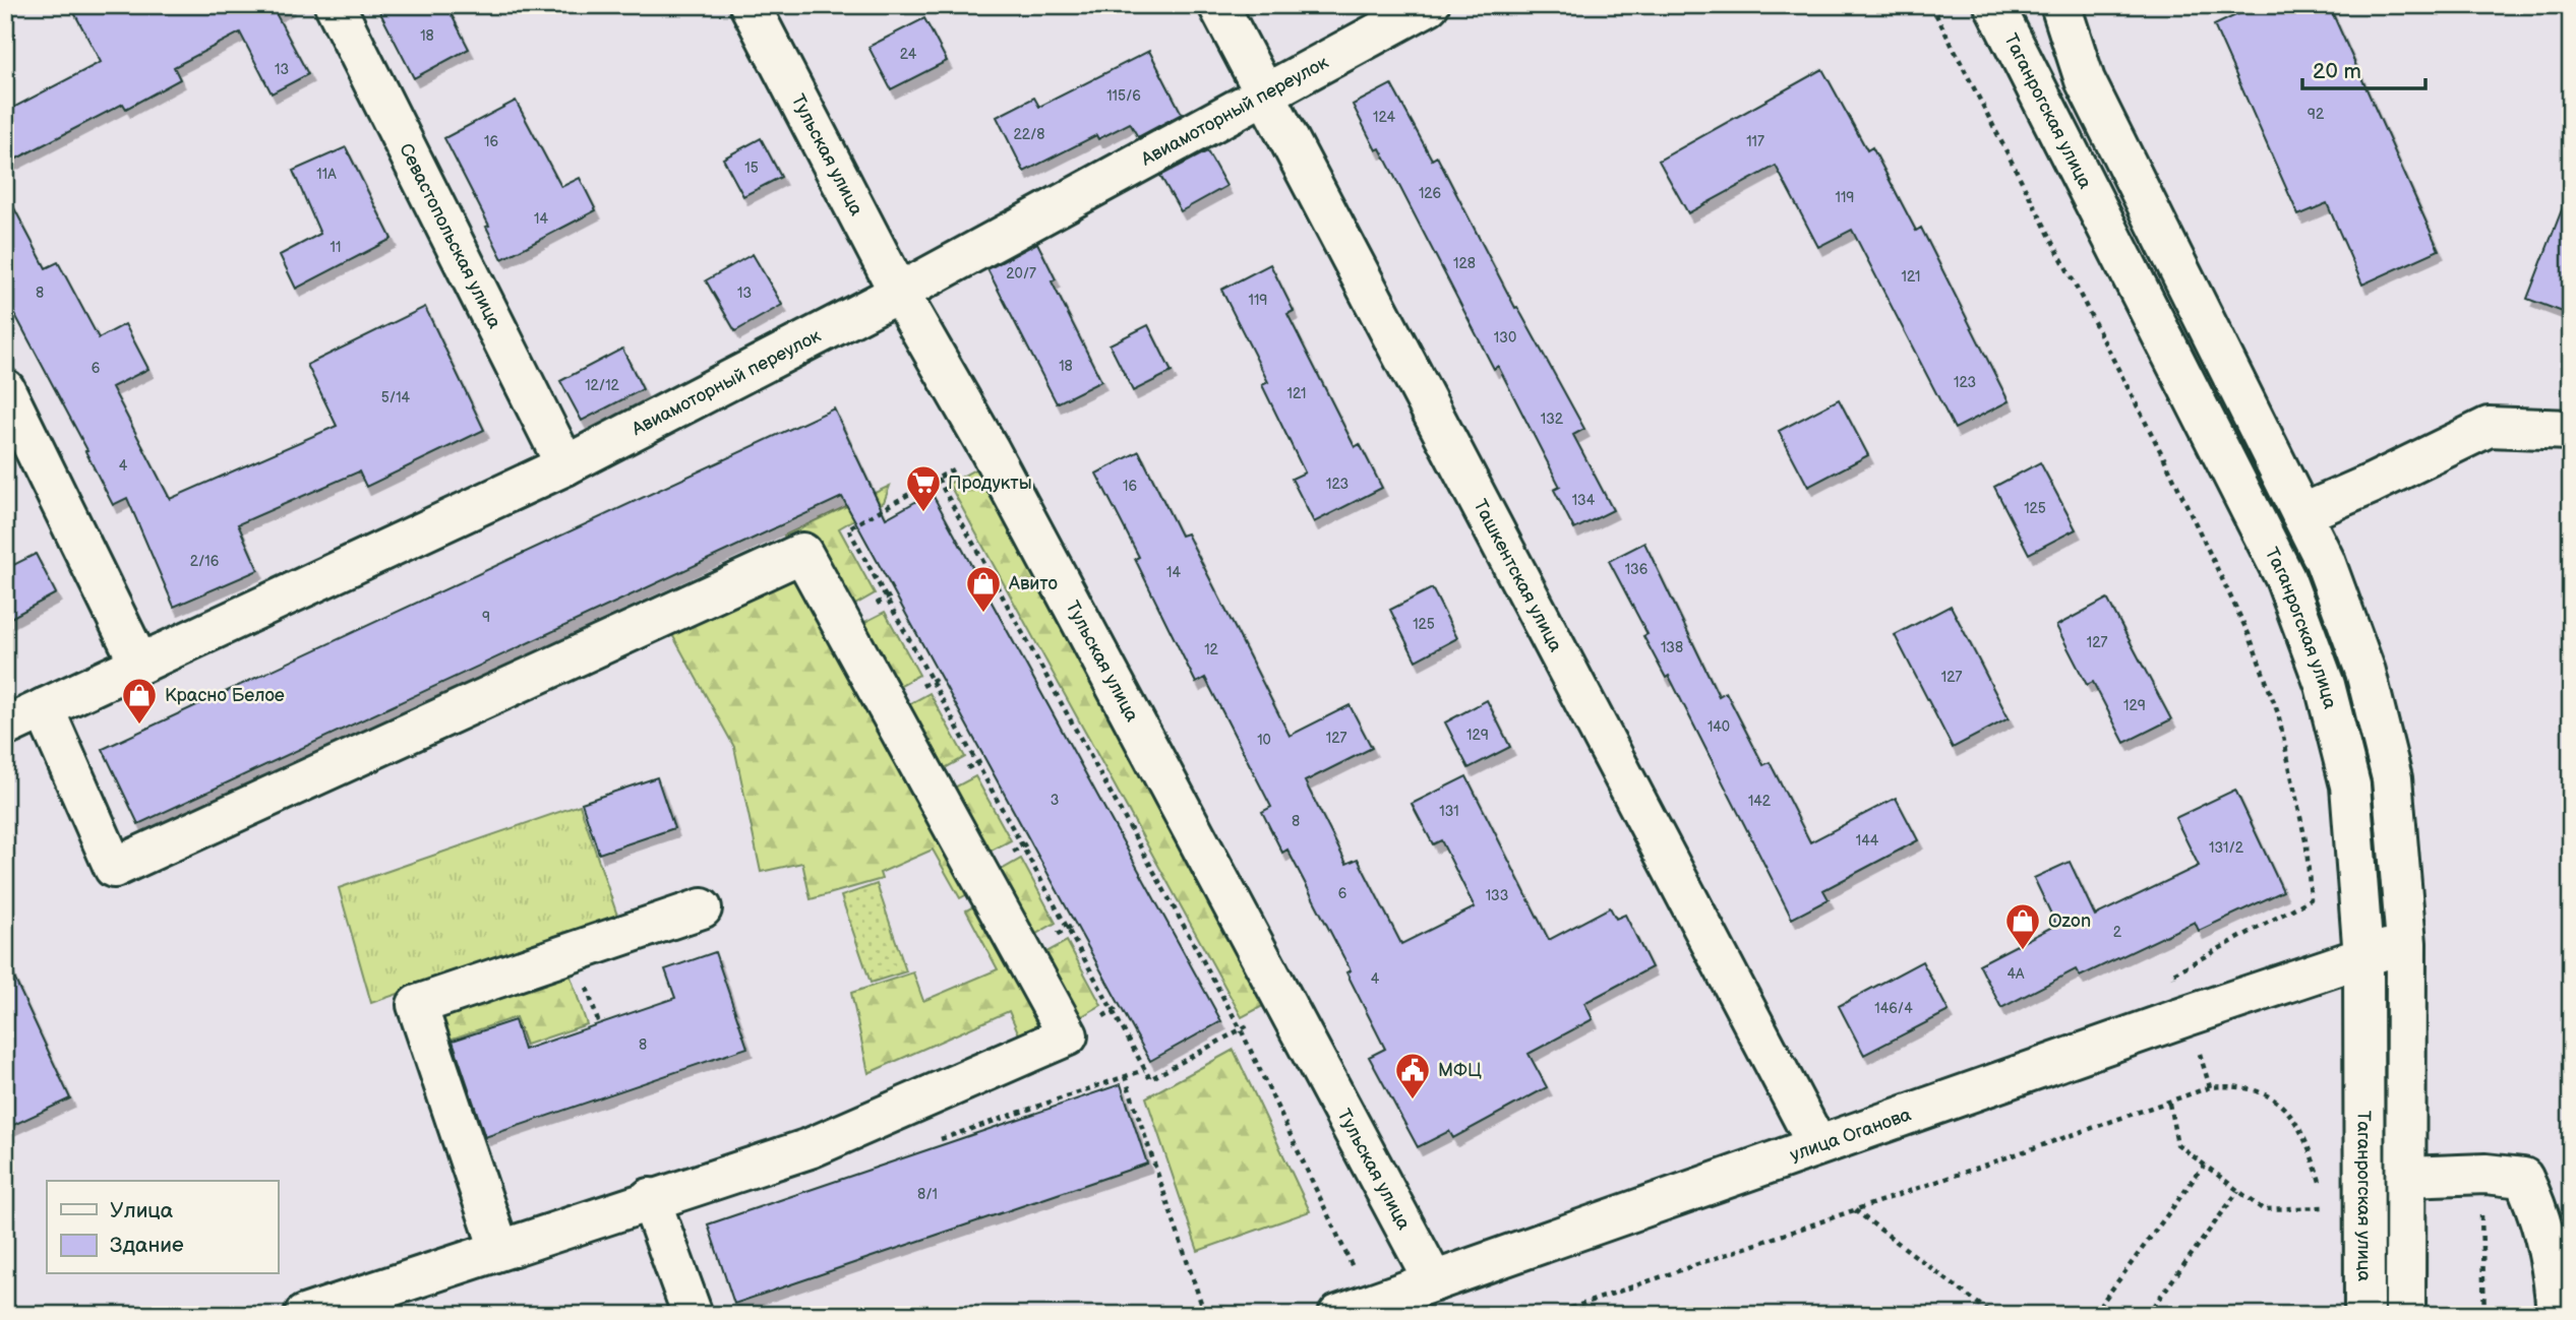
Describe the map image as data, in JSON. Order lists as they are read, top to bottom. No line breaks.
{"streets":{"street":["Таганрогская улица","Авиамоторный переулок","Тульская улица","Севастопольская улица","Ташкентская улица","улица Оганова"]},"crossings":[["Таганрогская улица","улица Оганова"],["Авиамоторный переулок","Тульская улица"],["Авиамоторный переулок","Севастопольская улица"],["Авиамоторный переулок","Ташкентская улица"],["Тульская улица","улица Оганова"],["Ташкентская улица","улица Оганова"]],"places":{"supermarket":["Продукты"],"shop":["Авито","Красно Белое","Ozon"],"public building":["МФЦ"]},"house_numbers":["18","24","13","115/6","92","124","22/8","16","117","15","11А","126","119","14","11","128","20/7","121","8","13","119","130","18","6","123","12/12","121","5/14","132","4","123","16","134","125","2/16","136","14","9","125","127","138","12","127","129","140","129","127","10","3","142","131","8","144","131/2","6","133","2","4А","4","146/4","8","8/1"],"legend":["Улица","Здание"],"scale_bar":"20 m"}
